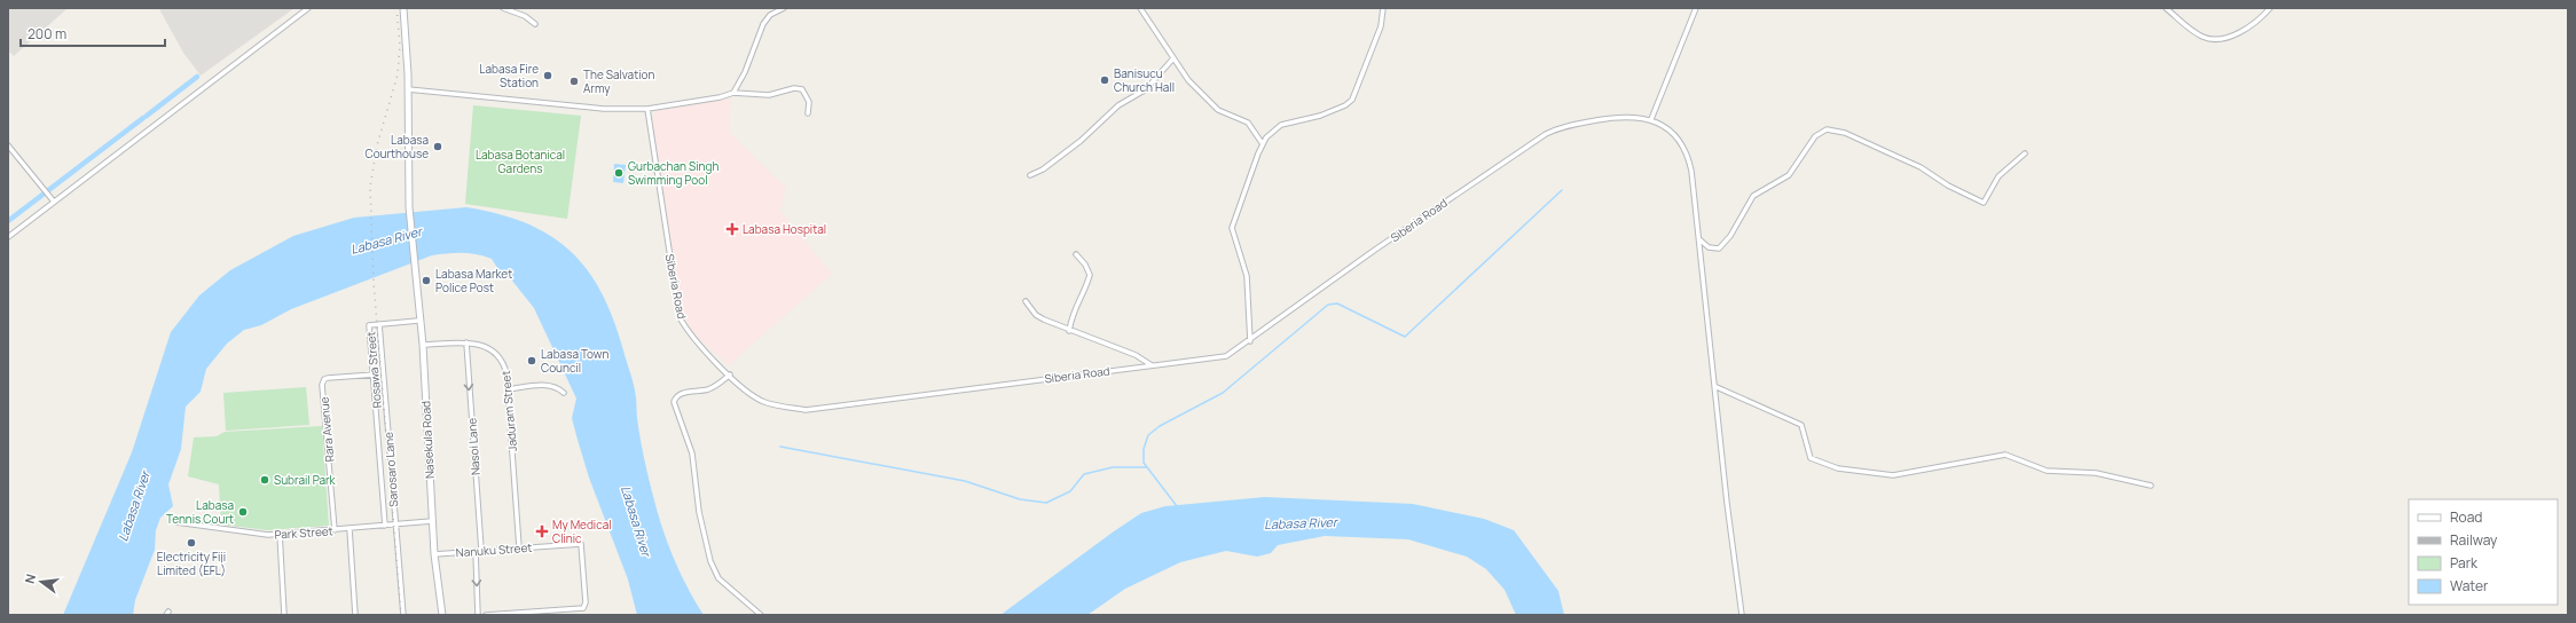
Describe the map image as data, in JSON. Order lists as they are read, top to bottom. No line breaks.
{"streets":{"main road":["Nasekula Road"],"street":["Siberia Road","Rosawa Street","Jaduram Street","Rara Avenue","Nasoi Lane","Sarosaro Lane","Park Street","Nanuku Street"]},"crossings":[["Rosawa Street","Rara Avenue"],["Rosawa Street","Sarosaro Lane"],["Rosawa Street","Park Street"],["Jaduram Street","Nasekula Road"],["Jaduram Street","Nasoi Lane"],["Jaduram Street","Nanuku Street"],["Rara Avenue","Park Street"],["Nasekula Road","Park Street"],["Nasekula Road","Nanuku Street"],["Nasoi Lane","Nanuku Street"],["Sarosaro Lane","Park Street"]],"one_way":["Nasoi Lane"],"water":["Labasa River"],"parks":["Labasa Botanical Gardens"],"places":{"other":["Labasa Fire Station","Banisucu Church Hall","The Salvation Army","Labasa Courthouse","Gurbachan Singh Swimming Pool","Labasa Market Police Post","Labasa Town Council","Subrail Park","Labasa Tennis Court","Electricity Fiji Limited (EFL)"],"health":["Labasa Hospital","My Medical Clinic"]},"legend":["Road","Railway","Park","Water"],"scale_bar":"200 m","north":"left"}
